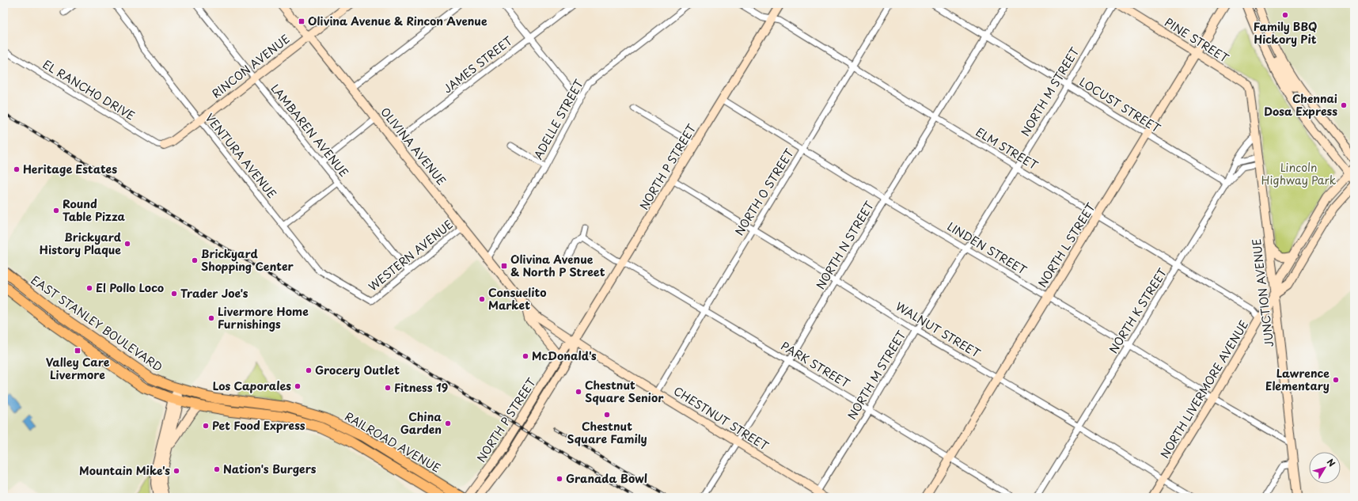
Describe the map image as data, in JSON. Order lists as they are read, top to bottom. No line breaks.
{"streets":{"main road":["EAST STANLEY BOULEVARD","RAILROAD AVENUE"],"street":["PINE STREET","JAMES STREET","RINCON AVENUE","EL RANCHO DRIVE","NORTH M STREET","LOCUST STREET","ADELLE STREET","LAMBAREN AVENUE","OLIVINA AVENUE","ELM STREET","VENTURA AVENUE","NORTH P STREET","NORTH O STREET","NORTH N STREET","NORTH L STREET","LINDEN STREET","WESTERN AVENUE","JUNCTION AVENUE","NORTH K STREET","WALNUT STREET","PARK STREET","NORTH LIVERMORE AVENUE","CHESTNUT STREET"]},"crossings":[["PINE STREET","NORTH L STREET"],["PINE STREET","JUNCTION AVENUE"],["JAMES STREET","OLIVINA AVENUE"],["RINCON AVENUE","EL RANCHO DRIVE"],["RINCON AVENUE","LAMBAREN AVENUE"],["RINCON AVENUE","OLIVINA AVENUE"],["RINCON AVENUE","VENTURA AVENUE"],["NORTH M STREET","LOCUST STREET"],["NORTH M STREET","ELM STREET"],["NORTH M STREET","LINDEN STREET"],["NORTH M STREET","WALNUT STREET"],["NORTH M STREET","PARK STREET"],["NORTH M STREET","CHESTNUT STREET"],["LOCUST STREET","NORTH N STREET"],["LOCUST STREET","NORTH L STREET"],["LOCUST STREET","NORTH K STREET"],["ADELLE STREET","OLIVINA AVENUE"],["LAMBAREN AVENUE","WESTERN AVENUE"],["OLIVINA AVENUE","WESTERN AVENUE"],["OLIVINA AVENUE","CHESTNUT STREET"],["ELM STREET","NORTH P STREET"],["ELM STREET","NORTH O STREET"],["ELM STREET","NORTH N STREET"],["ELM STREET","NORTH L STREET"],["ELM STREET","NORTH K STREET"],["ELM STREET","NORTH LIVERMORE AVENUE"],["VENTURA AVENUE","WESTERN AVENUE"],["NORTH P STREET","LINDEN STREET"],["NORTH P STREET","WALNUT STREET"],["NORTH P STREET","PARK STREET"],["NORTH P STREET","CHESTNUT STREET"],["NORTH O STREET","LINDEN STREET"],["NORTH O STREET","WALNUT STREET"],["NORTH O STREET","PARK STREET"],["NORTH O STREET","CHESTNUT STREET"],["NORTH N STREET","LINDEN STREET"],["NORTH N STREET","WALNUT STREET"],["NORTH N STREET","PARK STREET"],["NORTH N STREET","CHESTNUT STREET"],["NORTH L STREET","LINDEN STREET"],["NORTH L STREET","WALNUT STREET"],["NORTH L STREET","PARK STREET"],["LINDEN STREET","JUNCTION AVENUE"],["LINDEN STREET","NORTH K STREET"],["LINDEN STREET","NORTH LIVERMORE AVENUE"],["JUNCTION AVENUE","NORTH K STREET"],["JUNCTION AVENUE","NORTH LIVERMORE AVENUE"],["NORTH K STREET","WALNUT STREET"],["EAST STANLEY BOULEVARD","RAILROAD AVENUE"],["WALNUT STREET","NORTH LIVERMORE AVENUE"]],"parks":["Lincoln Highway Park"],"places":{"other":["Family BBQ Hickory Pit","Chennai Dosa Express","Heritage Estates","Round Table Pizza","Brickyard History Plaque","Brickyard Shopping Center","El Pollo Loco","Trader Joe's","Consuelito Market","Livermore Home Furnishings","McDonald's","Grocery Outlet","Lawrence Elementary","Los Caporales","Fitness 19","Chestnut Square Senior","Chestnut Square Family","China Garden","Pet Food Express","Nation's Burgers","Mountain Mike's","Granada Bowl"],"transit":["Olivina Avenue & Rincon Avenue","Olivina Avenue & North P Street","Valley Care Livermore"]},"north":"top right"}
